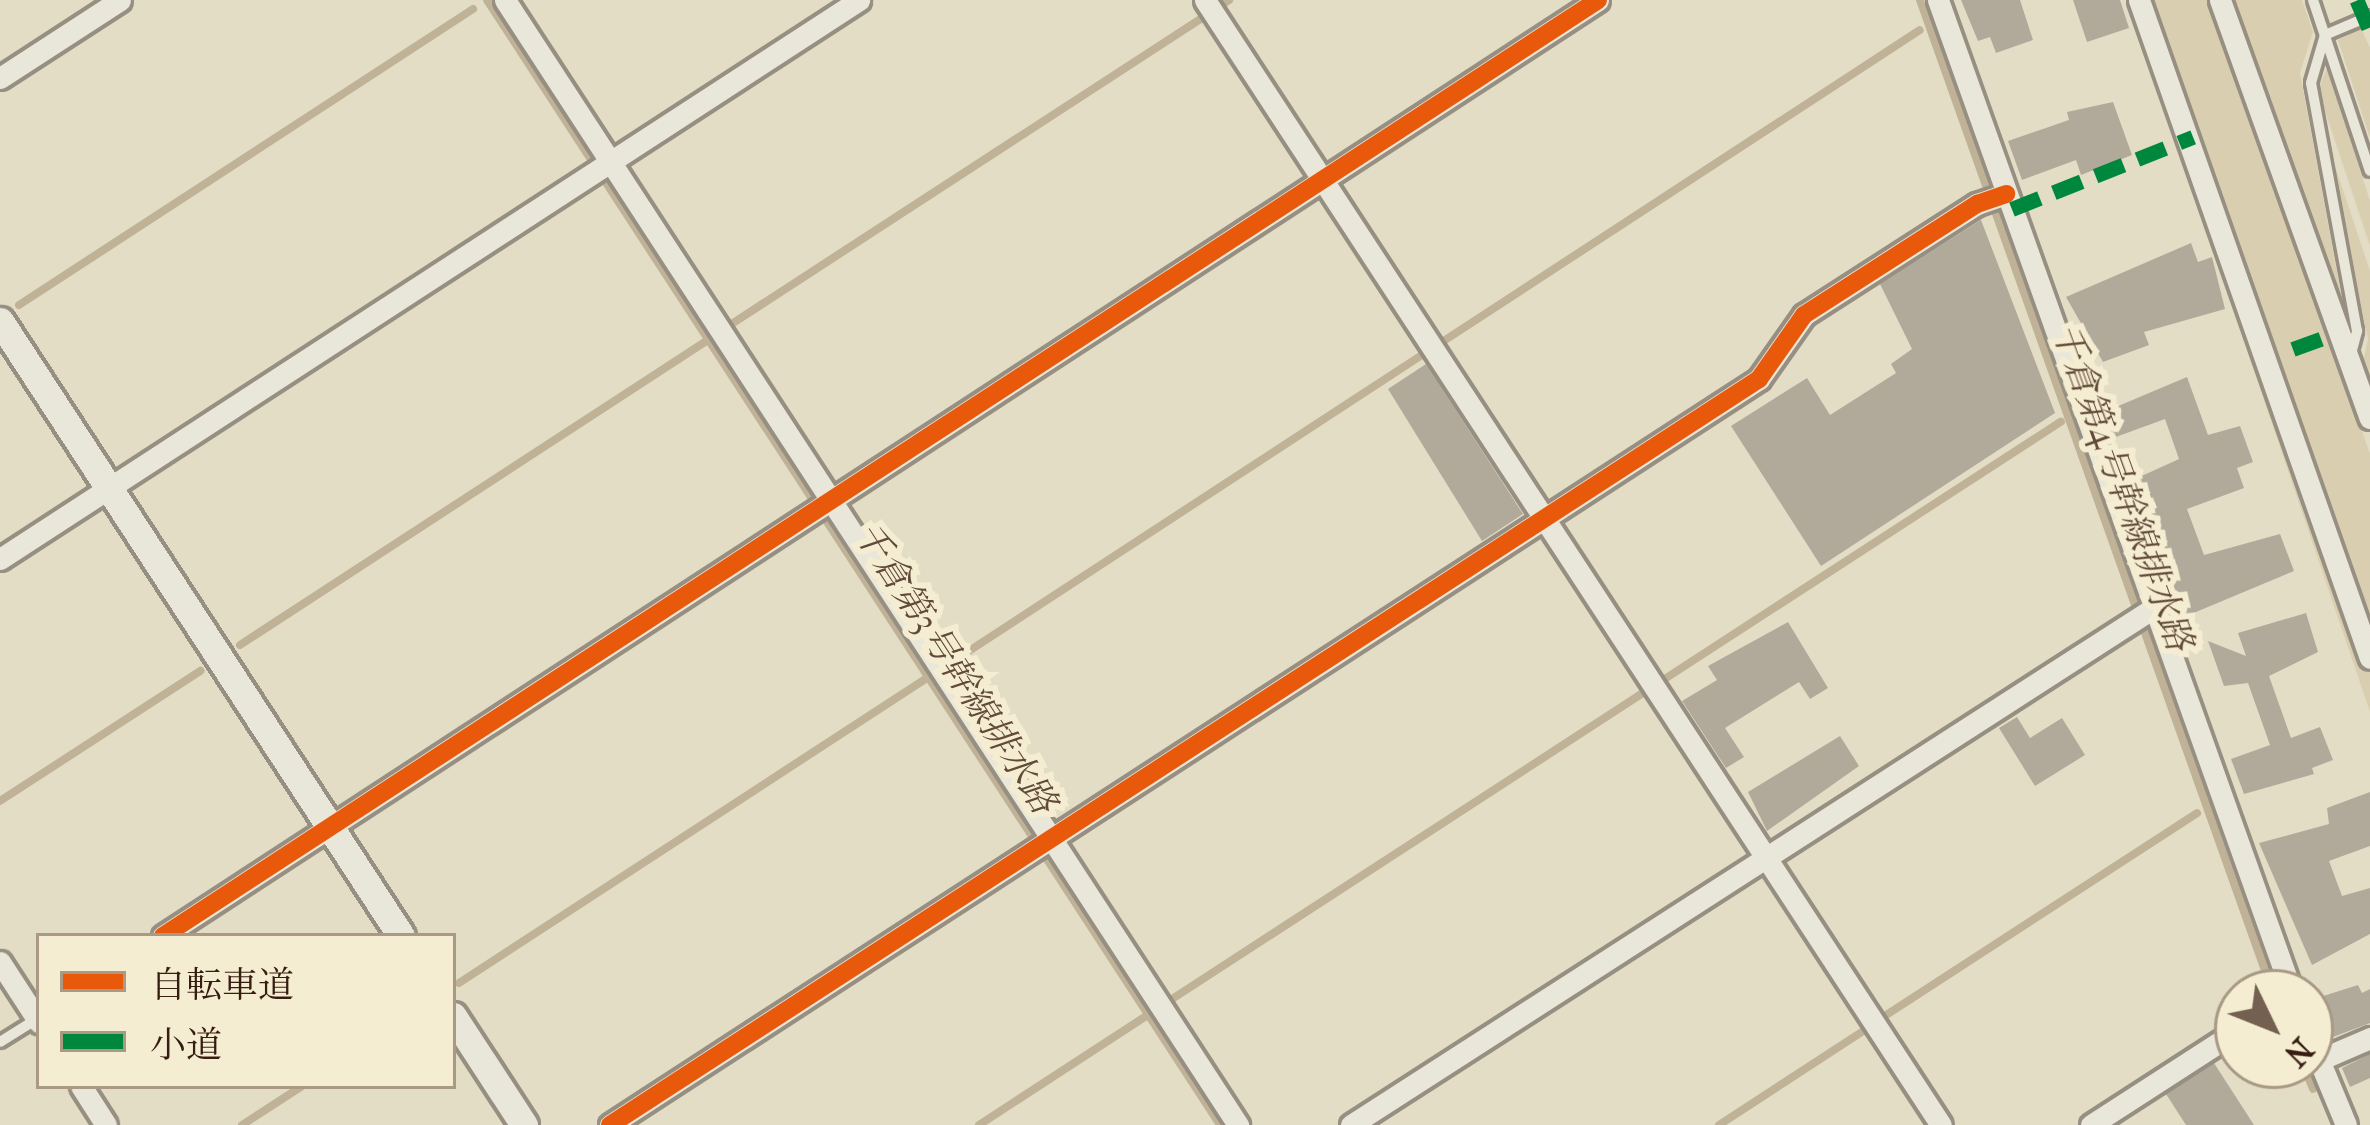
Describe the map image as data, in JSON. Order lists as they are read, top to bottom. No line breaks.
{"water":["千倉第4号幹線排水路","千倉第3号幹線排水路"],"legend":["自転車道","小道"],"north":"bottom right"}
